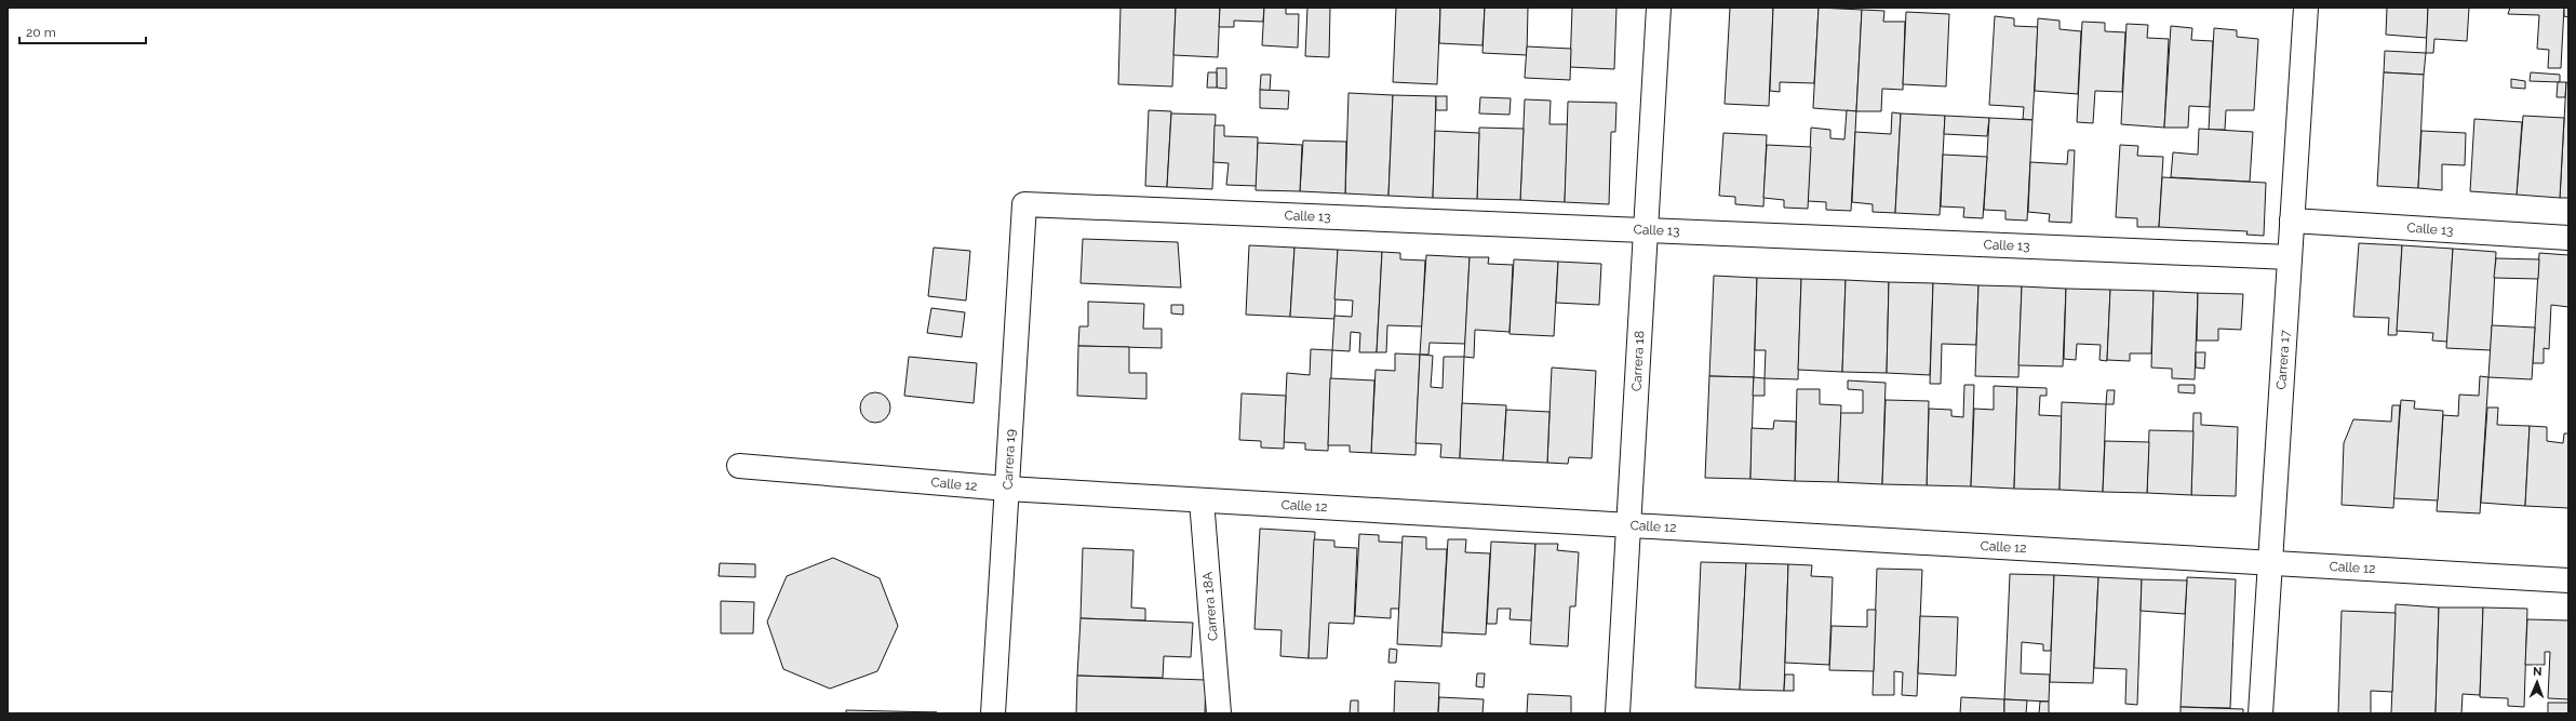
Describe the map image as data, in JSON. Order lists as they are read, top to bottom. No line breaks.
{"streets":{"street":["Calle 13","Carrera 17","Carrera 18","Carrera 19","Calle 12","Carrera 18A"]},"crossings":[["Calle 13","Carrera 17"],["Calle 13","Carrera 18"],["Calle 13","Carrera 19"],["Carrera 17","Calle 12"],["Carrera 18","Calle 12"],["Carrera 19","Calle 12"],["Calle 12","Carrera 18A"]],"scale_bar":"20 m","north":"top"}
